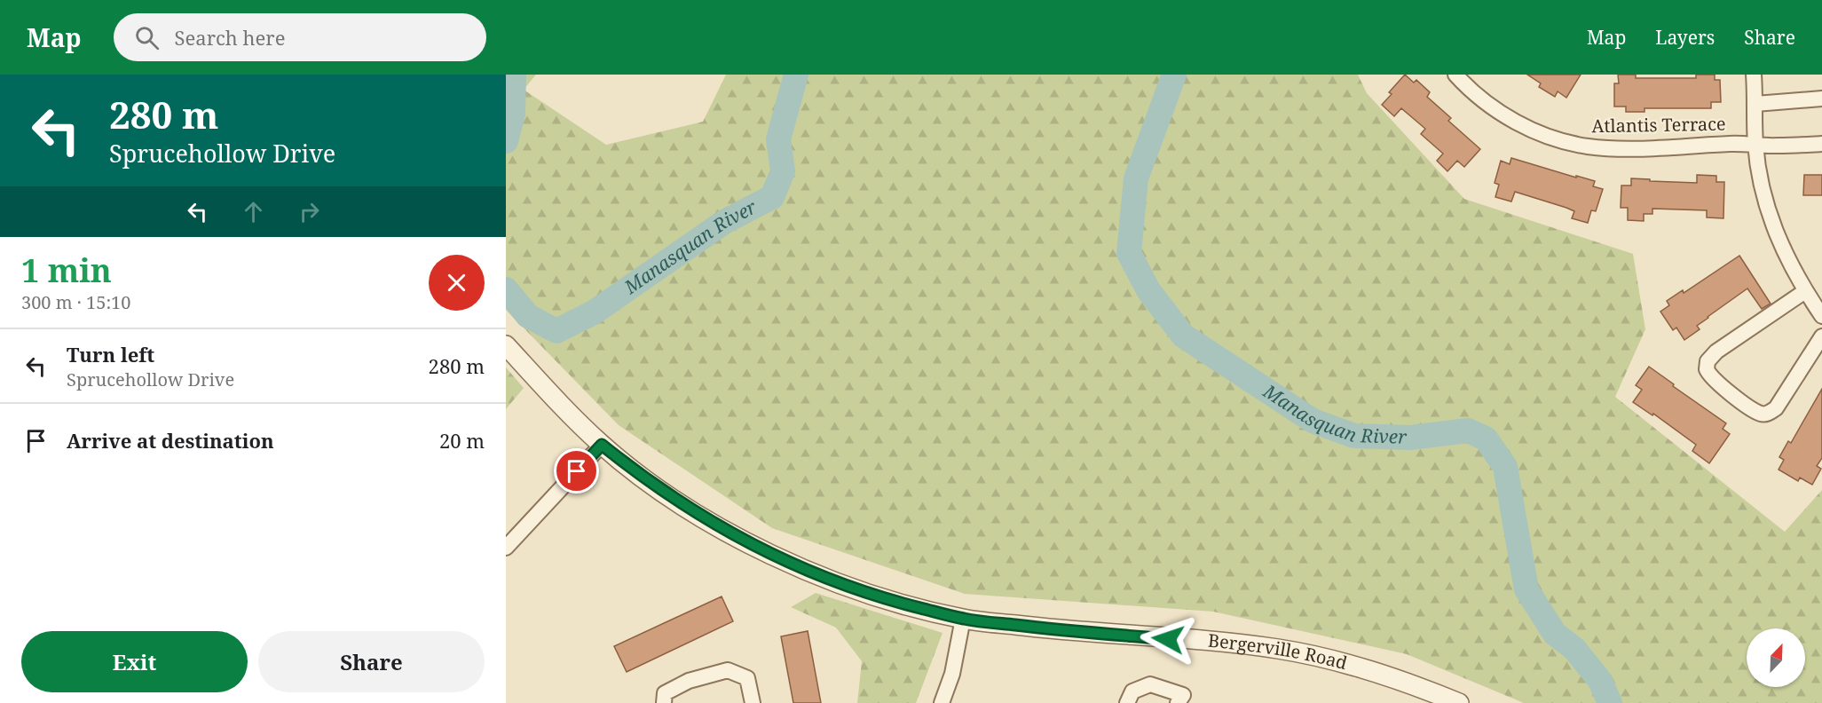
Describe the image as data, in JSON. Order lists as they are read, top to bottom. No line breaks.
{"streets":{"street":["Atlantis Terrace","Bergerville Road"]},"water":["Manasquan River"],"north":"top right","page":{"header":"Map","search":"Search here","nav":["Map","Layers","Share"],"turn":["280 m","Sprucehollow Drive"],"heading":["1 min","300 m · 15:10"],"list":[{"name":"Turn left","note":"Sprucehollow Drive","value":"280 m"},{"name":"Arrive at destination","value":"20 m"}],"buttons":["Exit","Share"]}}
